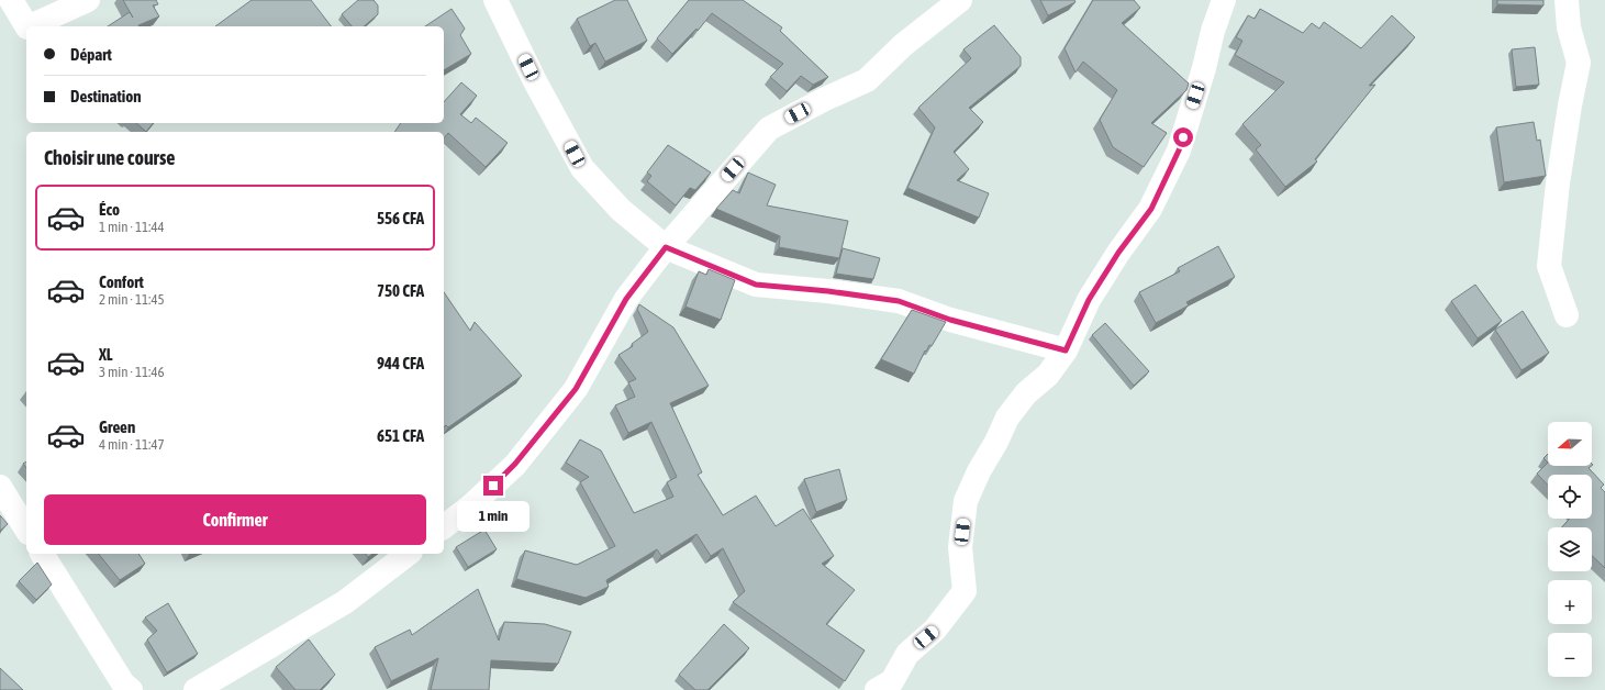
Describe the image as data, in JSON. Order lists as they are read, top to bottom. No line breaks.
{"north":"left","page":{"banner":["Départ","Destination"],"heading":"Choisir une course","list":[{"name":"Éco","note":"1 min · 11:44","value":"556 CFA"},{"name":"Confort","note":"2 min · 11:45","value":"750 CFA"},{"name":"XL","note":"3 min · 11:46","value":"944 CFA"},{"name":"Green","note":"4 min · 11:47","value":"651 CFA"}],"map_buttons":["+","−"],"buttons":"Confirmer","bubble":"1 min"}}
